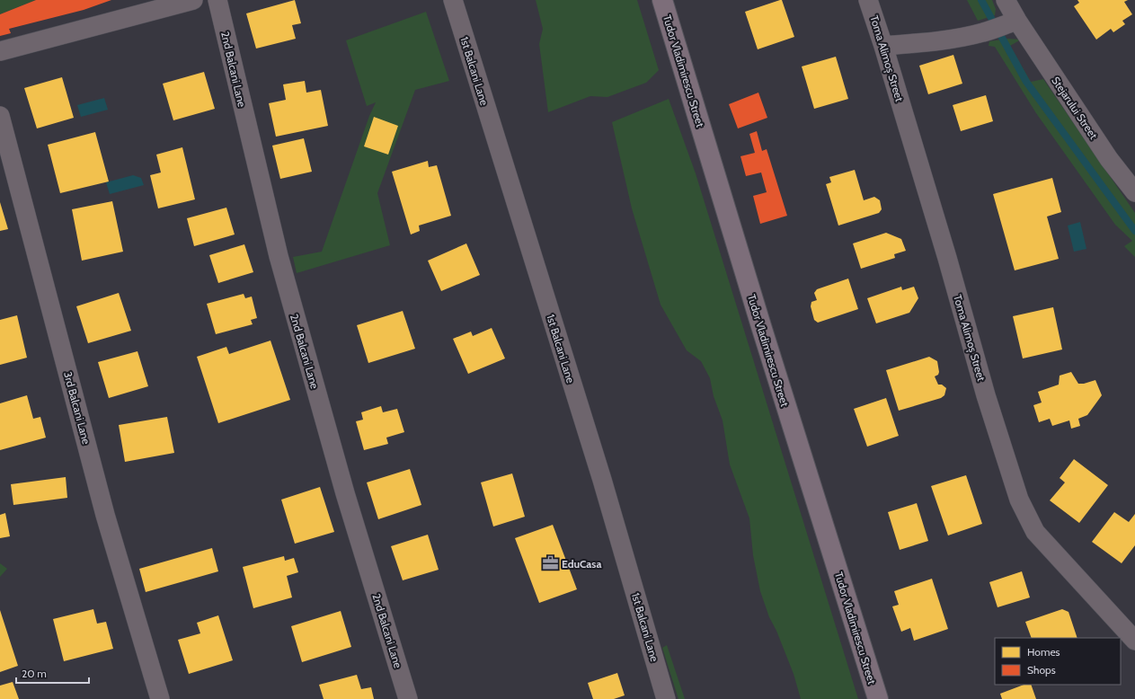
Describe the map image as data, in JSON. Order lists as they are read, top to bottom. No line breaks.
{"streets":{"main road":["Tudor Vladimirescu Street"],"street":["Toma Alimoș Street","2nd Balcani Lane","1st Balcani Lane","Stejarului Street","3rd Balcani Lane"]},"places":{"office":["EduCasa"]},"legend":["Homes","Shops"],"scale_bar":"20 m"}
